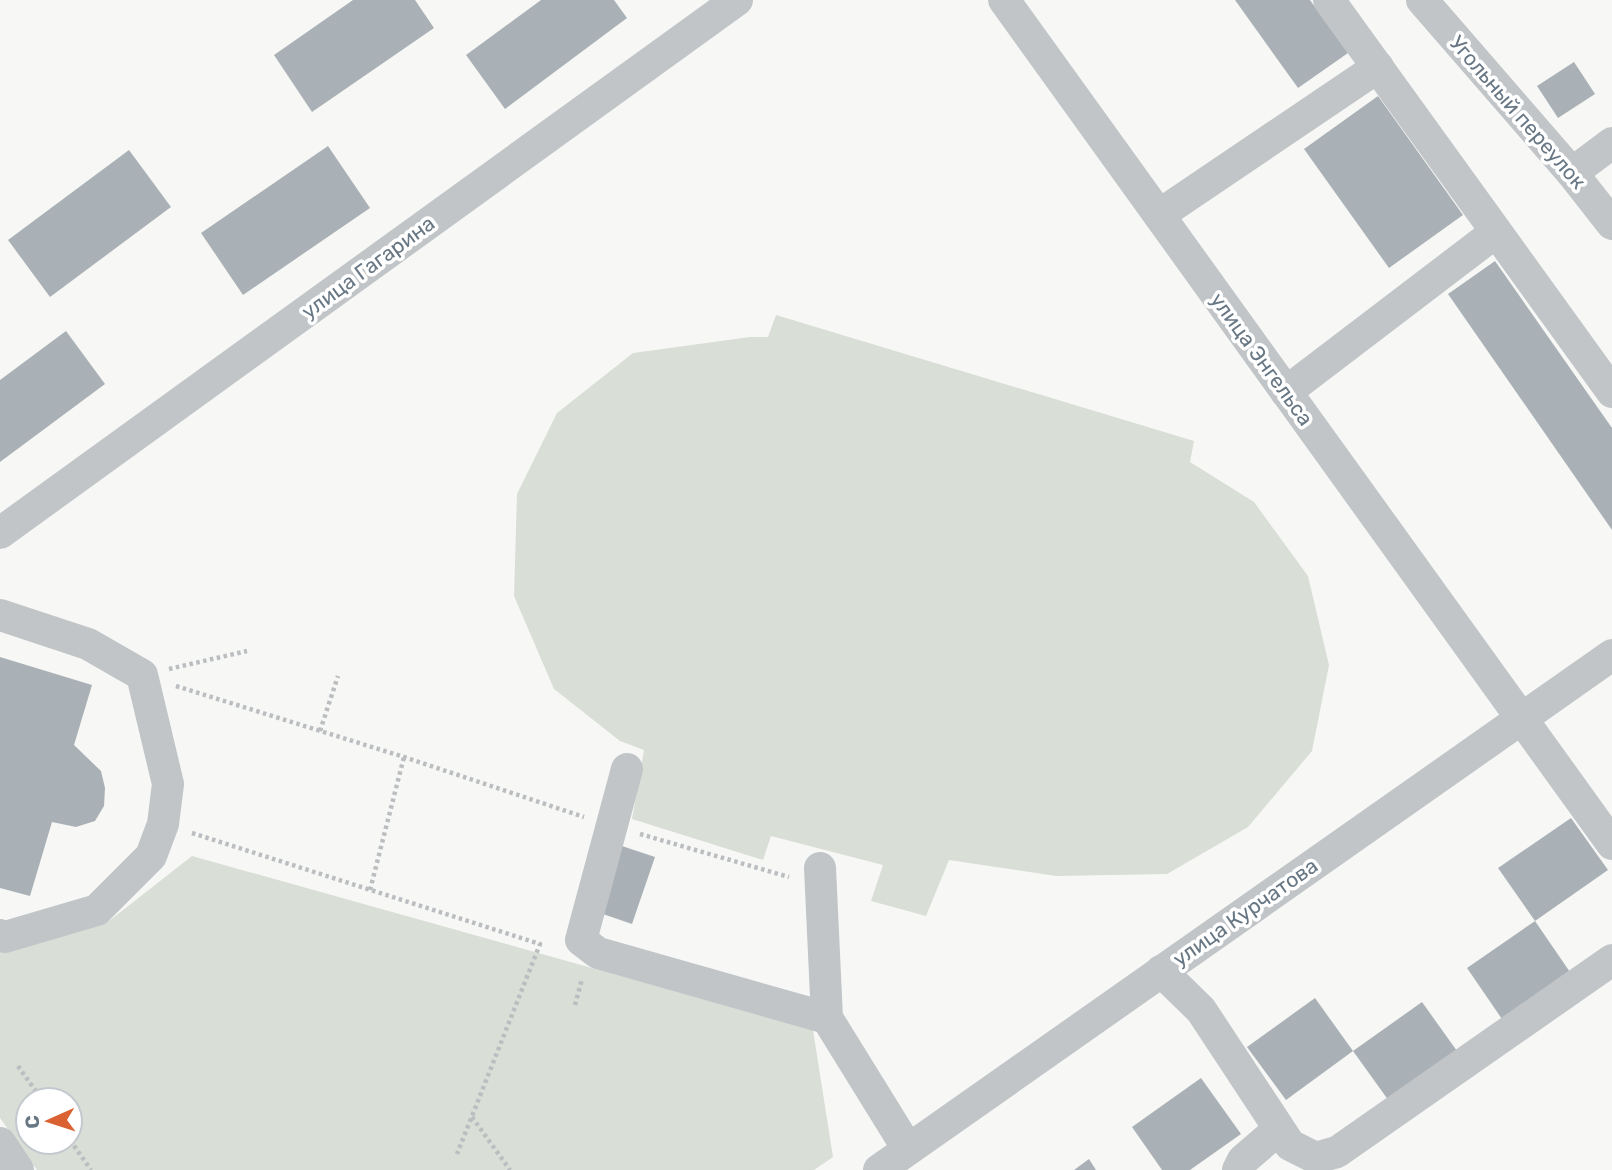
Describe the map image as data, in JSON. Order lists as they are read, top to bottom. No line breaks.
{"streets":{"street":["Угольный переулок","улица Гагарина","улица Энгельса","улица Курчатова"]},"crossings":[["улица Энгельса","улица Курчатова"]],"north":"left"}
